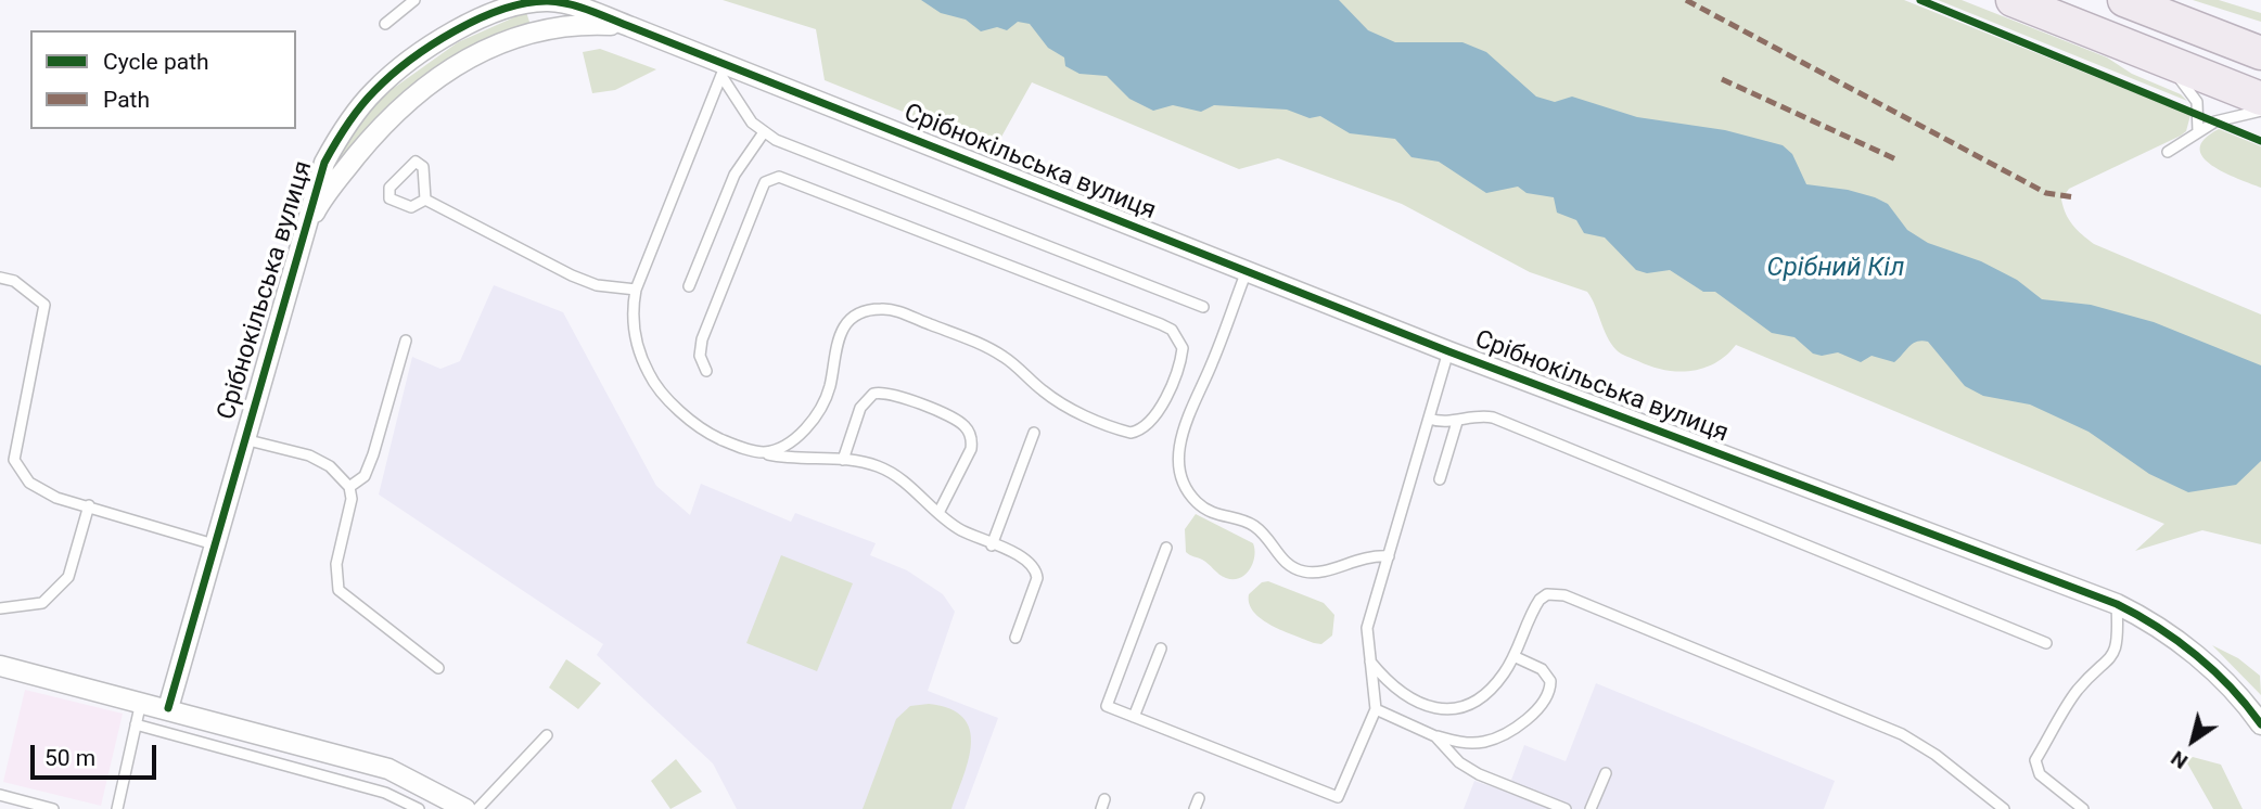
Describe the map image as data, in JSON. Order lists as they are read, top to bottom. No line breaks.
{"streets":{"street":["Срібнокільська вулиця"]},"water":["Срібний Кіл"],"legend":["Cycle path","Path"],"scale_bar":"50 m","north":"bottom left"}
